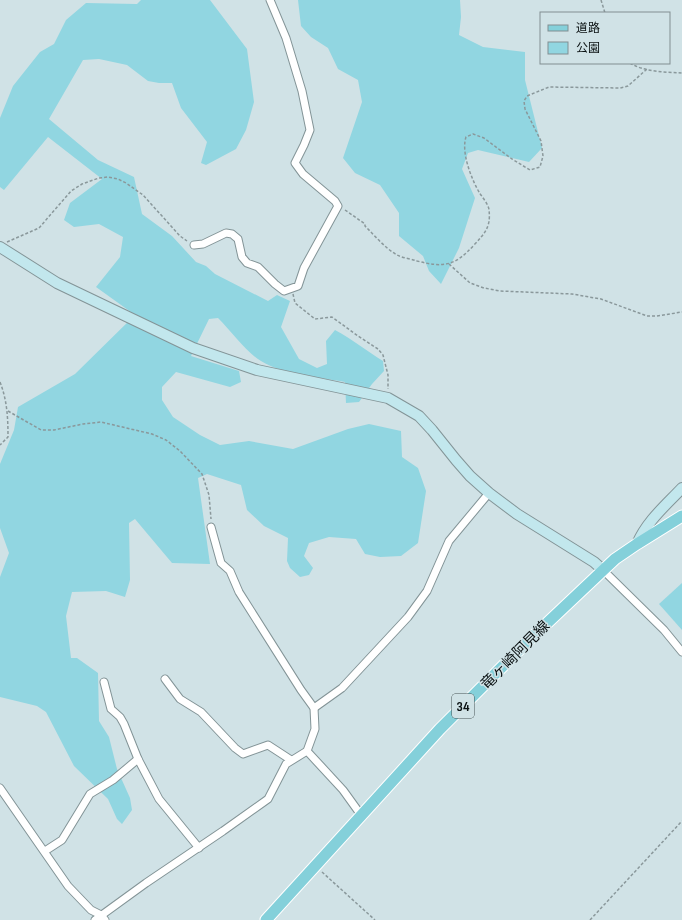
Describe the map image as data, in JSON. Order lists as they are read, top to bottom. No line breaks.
{"streets":{"main road":["竜ヶ崎阿見線","34"]},"legend":["道路","公園"]}
